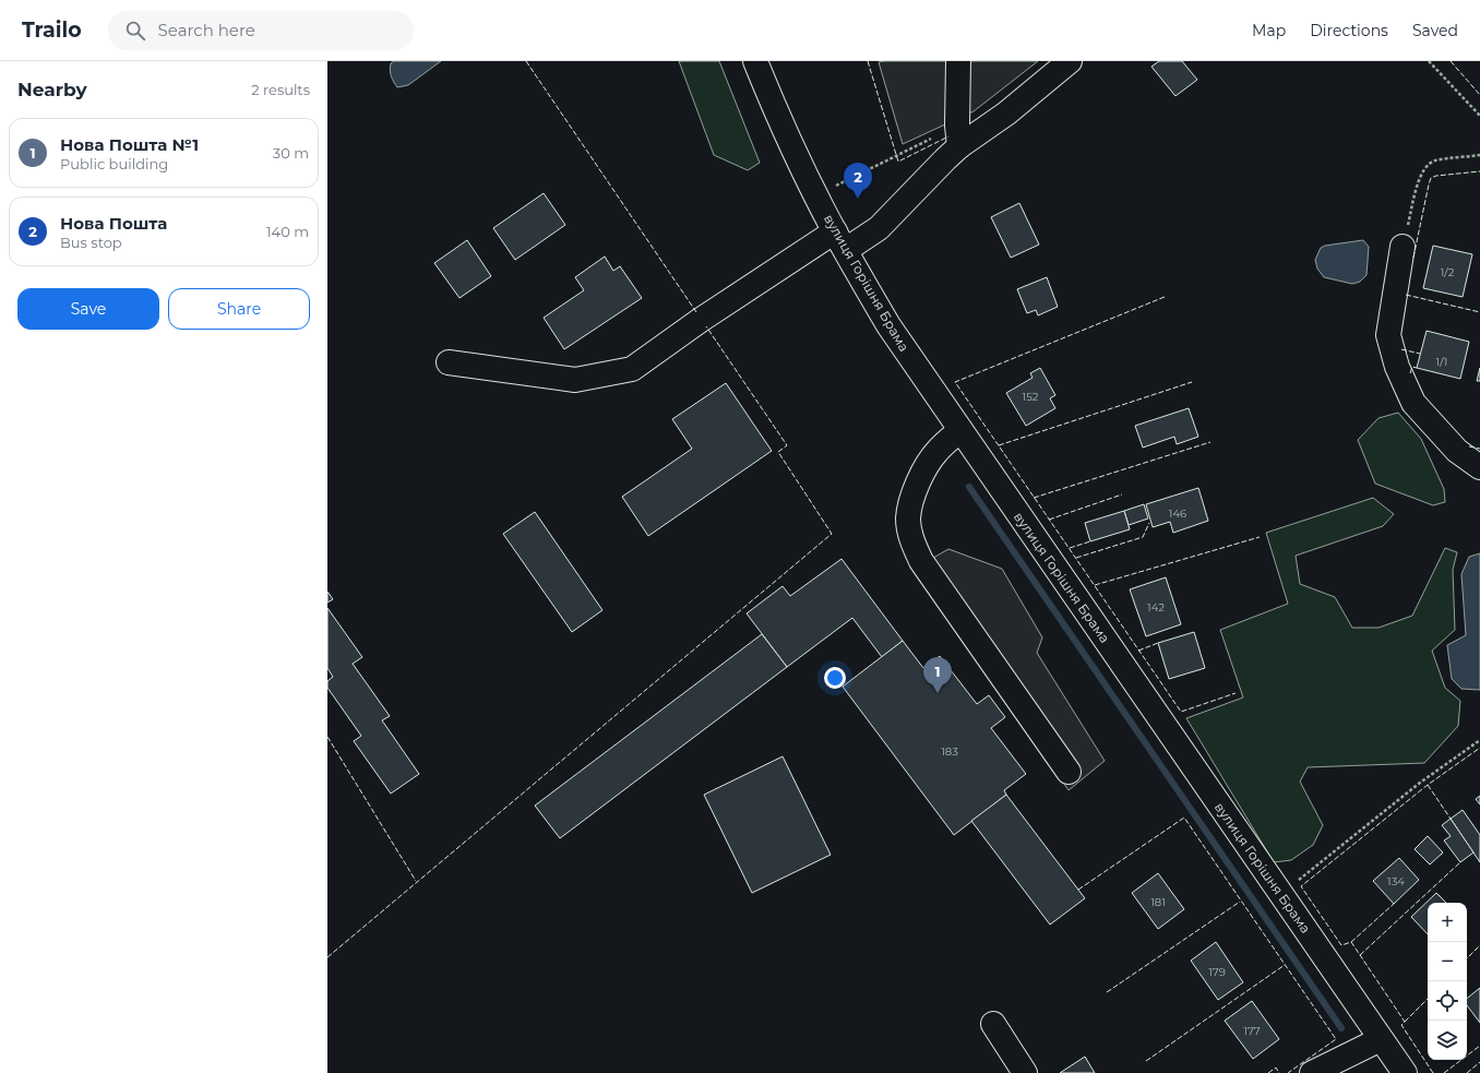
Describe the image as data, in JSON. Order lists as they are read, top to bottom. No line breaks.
{"streets":{"street":["вулиця Горішня Брама"]},"house_numbers":["1/2","1/1","152","146","142","183","134","181","179","177"],"page":{"header":"Trailo","search":"Search here","nav":["Map","Directions","Saved"],"heading":["Nearby","2 results"],"list":[{"mark":"1","name":"Нова Пошта №1","note":"Public building","value":"30 m"},{"mark":"2","name":"Нова Пошта","note":"Bus stop","value":"140 m"}],"pins":["2","1"],"buttons":["Save","Share"],"map_buttons":["+","−"]}}
